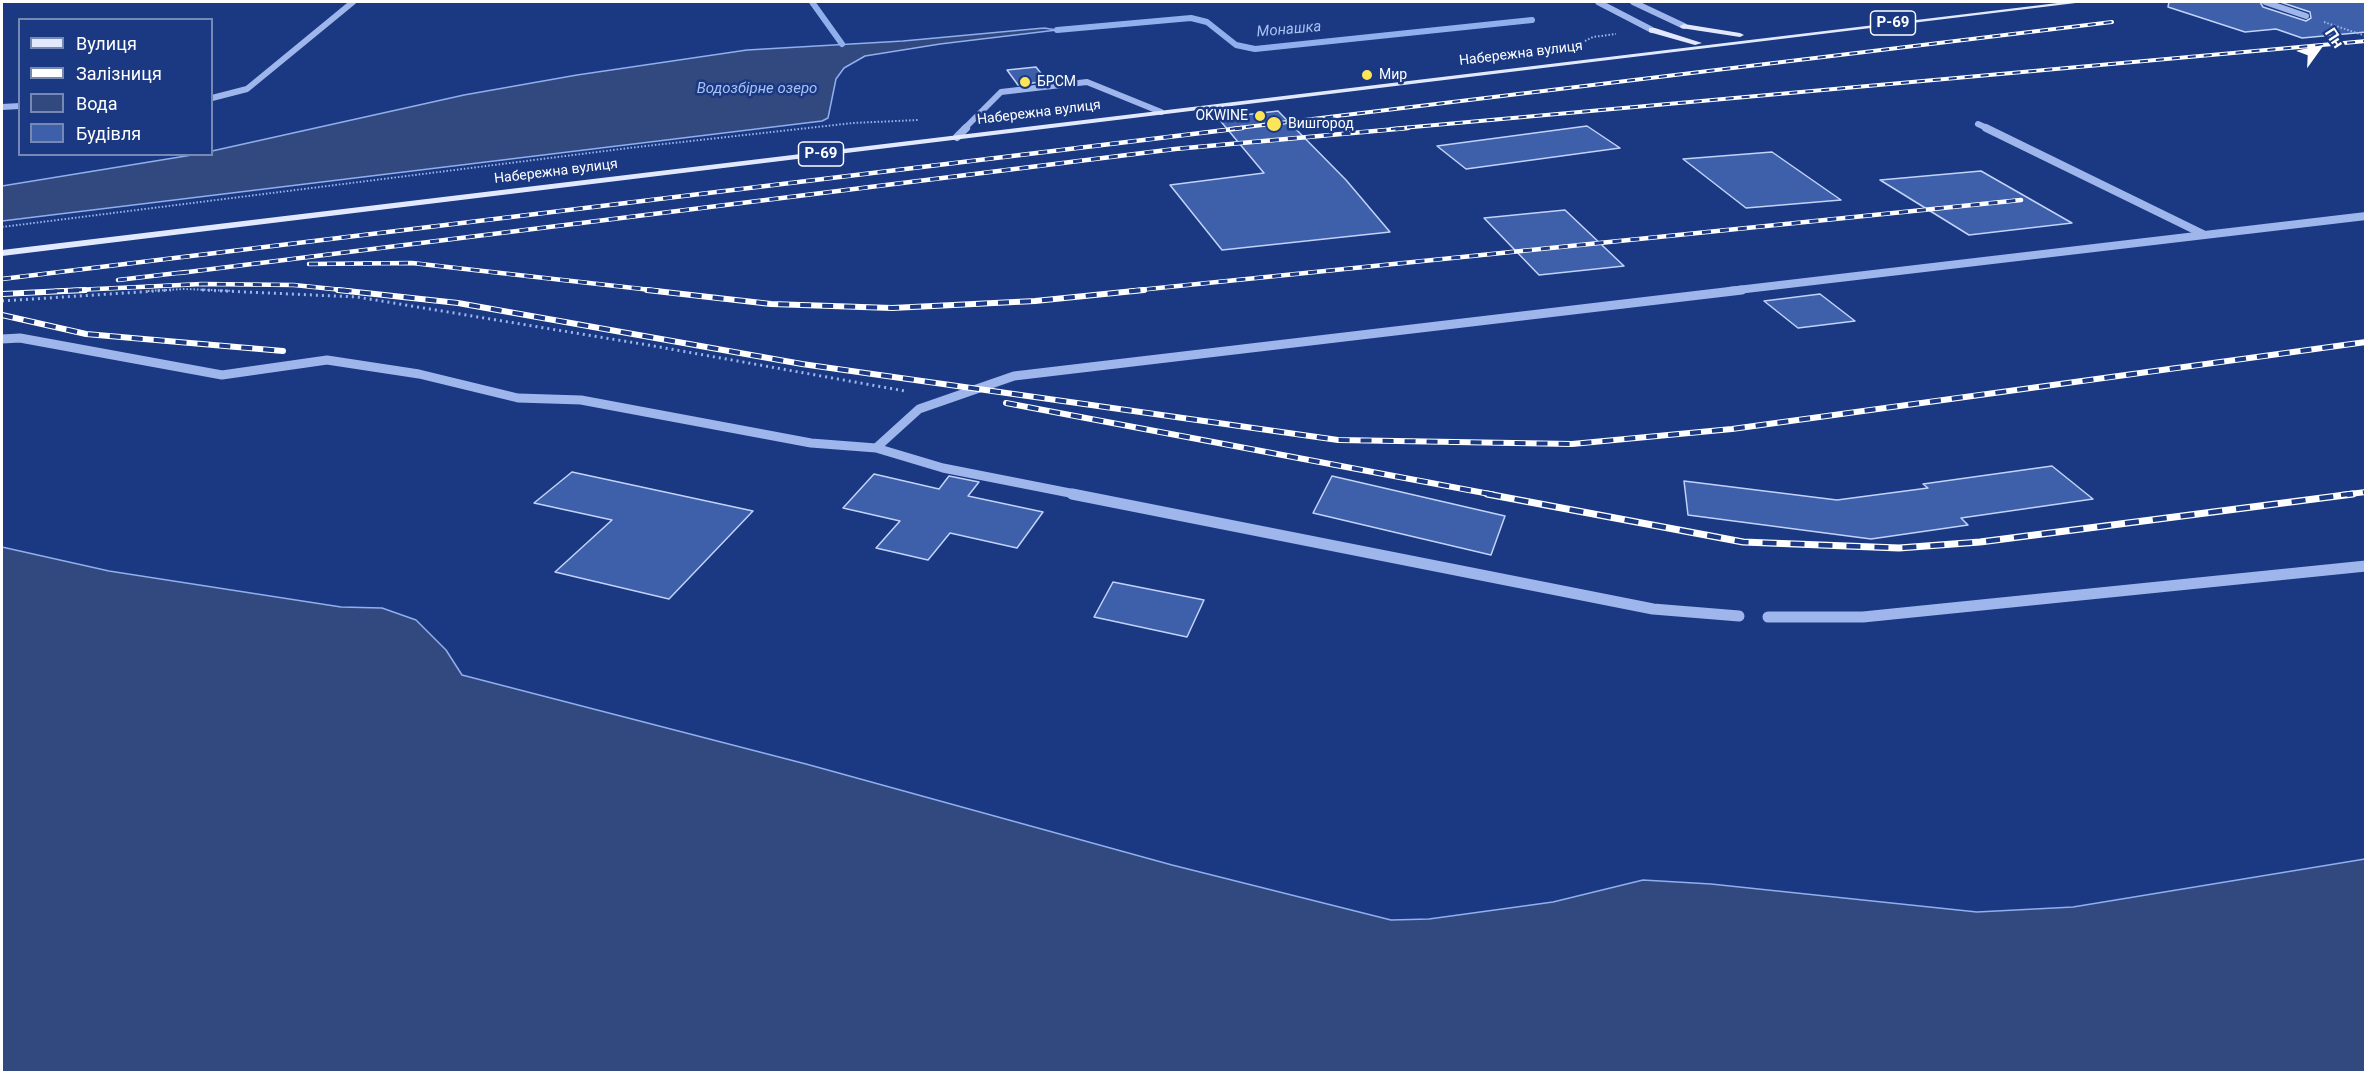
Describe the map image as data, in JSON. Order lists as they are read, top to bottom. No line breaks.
{"streets":{"main road":["Р-69","Набережна вулиця"]},"water":["Монашка","Водозбірне озеро"],"places":["Мир","БРСМ","OKWINE","Вишгород"],"legend":["Вулиця","Залізниця","Вода","Будівля"],"north":"top right"}
